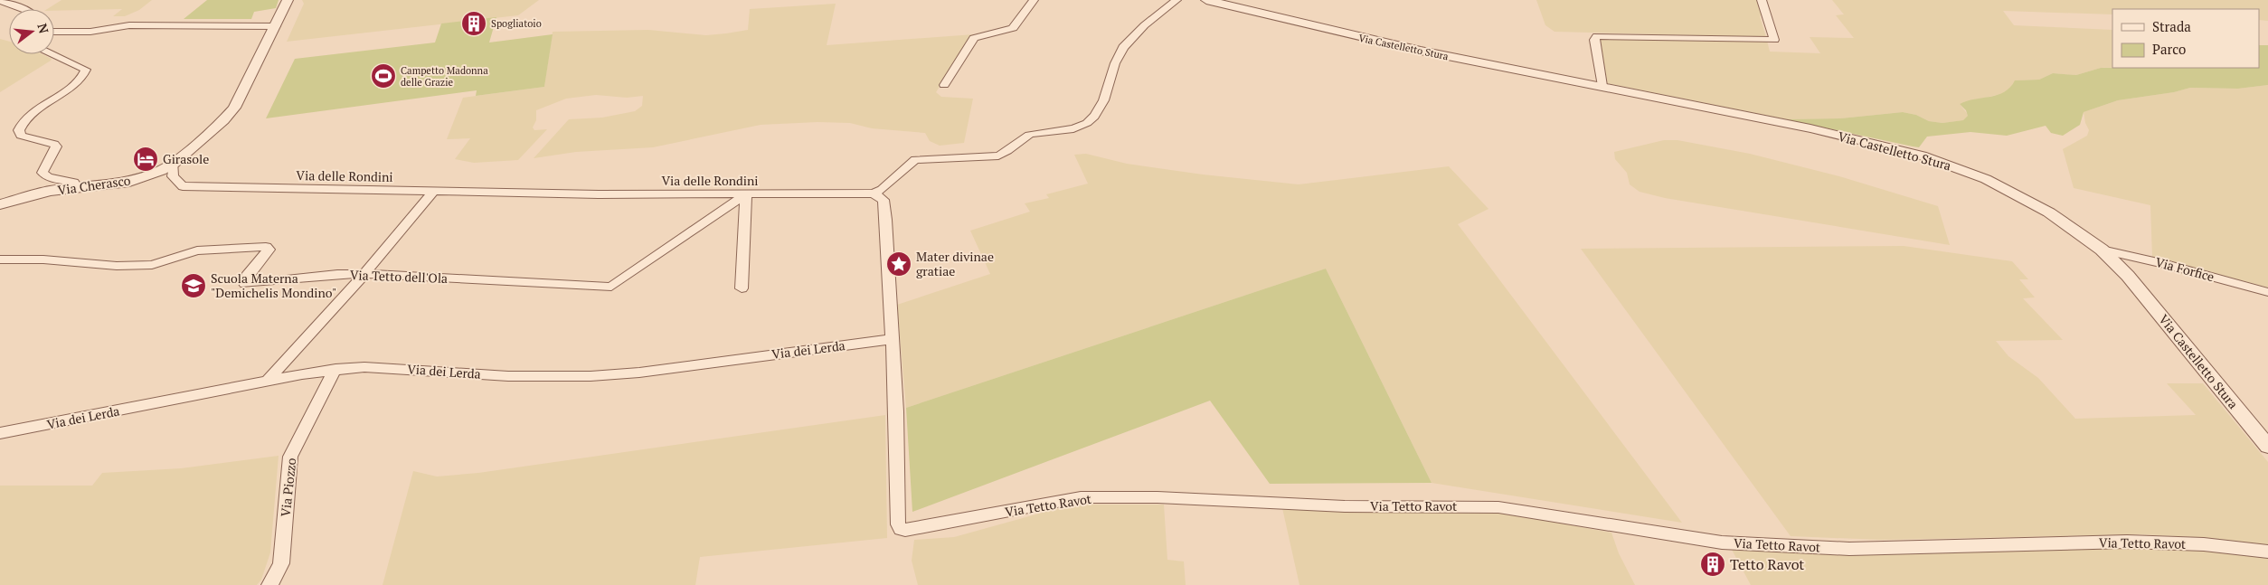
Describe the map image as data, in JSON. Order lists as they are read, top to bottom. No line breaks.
{"streets":{"street":["Via Castelletto Stura","Via delle Rondini","Via Cherasco","Via Forfice","Via Tetto dell'Ola","Via dei Lerda","Via Piozzo","Via Tetto Ravot"]},"crossings":[["Via Castelletto Stura","Via Forfice"],["Via delle Rondini","Via Cherasco"],["Via delle Rondini","Via Tetto dell'Ola"],["Via delle Rondini","Via Tetto Ravot"],["Via dei Lerda","Via Piozzo"],["Via dei Lerda","Via Tetto Ravot"]],"places":{"building":["Spogliatoio","Tetto Ravot"],"sports":["Campetto Madonna delle Grazie"],"hotel":["Girasole"],"place":["Mater divinae gratiae"],"school or university":["Scuola Materna \"Demichelis Mondino\""]},"legend":["Strada","Parco"],"north":"right"}
